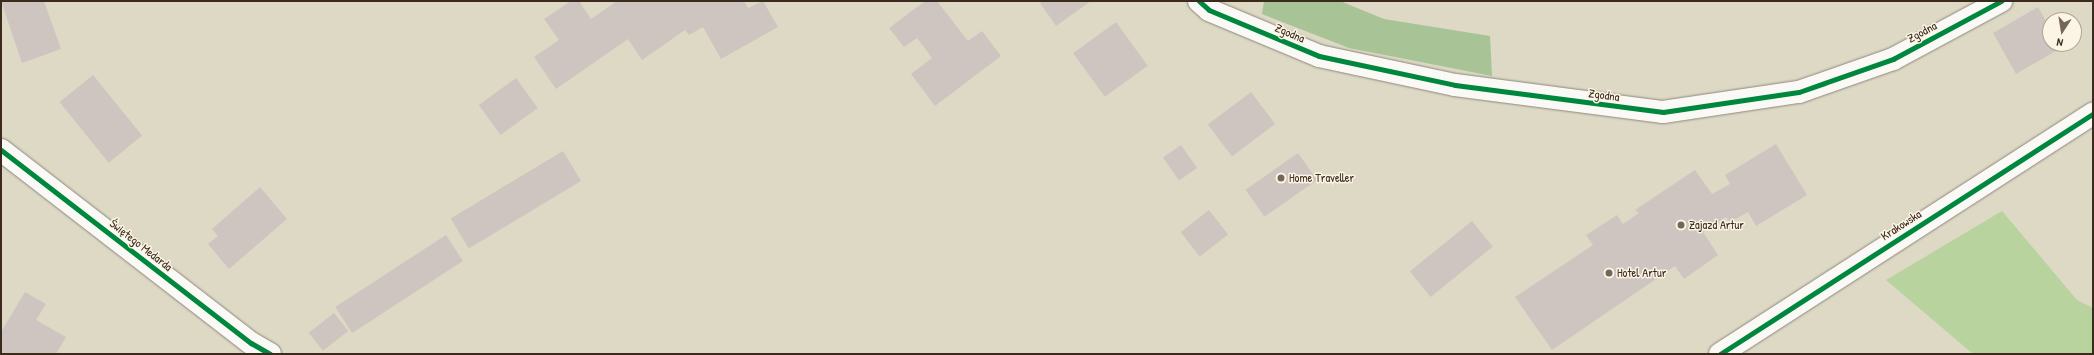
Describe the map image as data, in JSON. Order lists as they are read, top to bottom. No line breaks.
{"streets":{"street":["Zgodna","Krakowska","Świętego Medarda"]},"places":["Home Traveller","Zajazd Artur","Hotel Artur"],"north":"bottom"}
